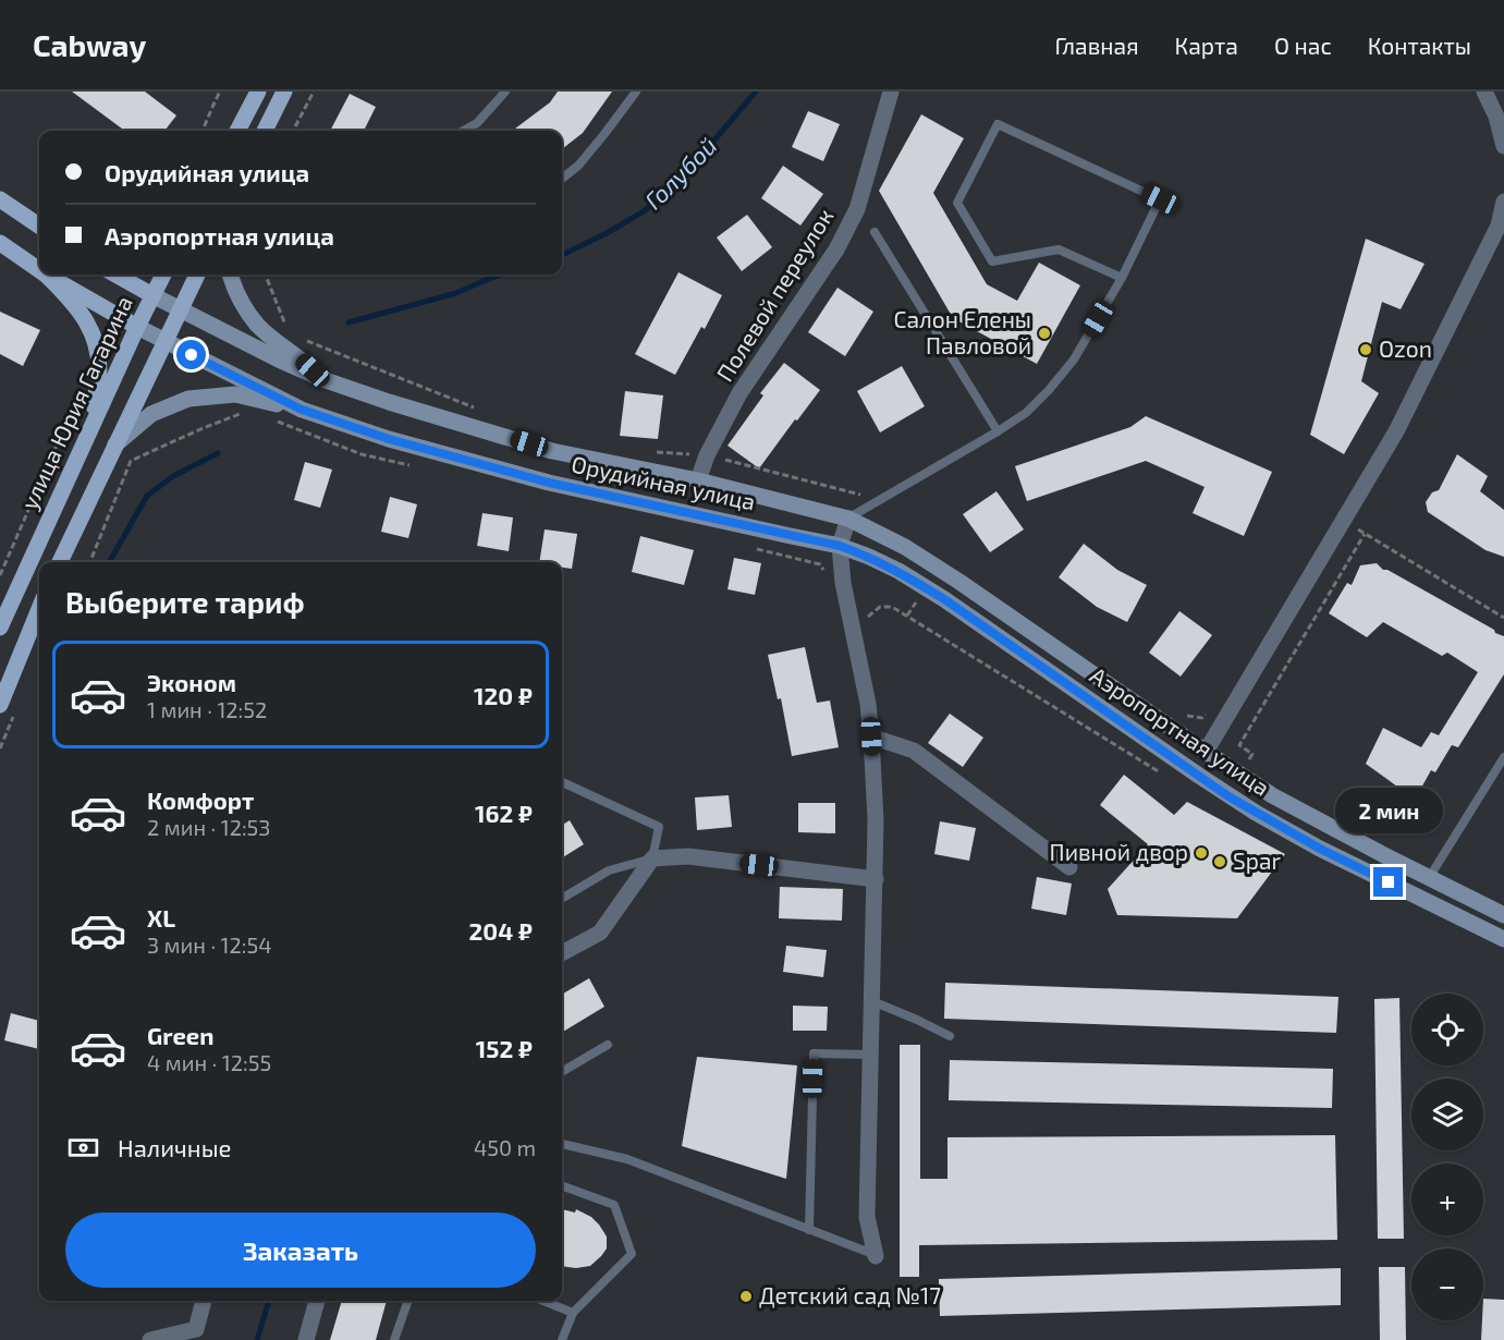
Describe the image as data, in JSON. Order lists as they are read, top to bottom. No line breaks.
{"streets":{"main road":["улица Юрия Гагарина","Орудийная улица","Аэропортная улица"],"street":["Полевой переулок"]},"crossings":[["Полевой переулок","Орудийная улица"],["улица Юрия Гагарина","Орудийная улица"],["Орудийная улица","Аэропортная улица"]],"water":["Голубой"],"places":["Салон Елены Павловой","Ozon","Пивной двор","Spar","Детский сад №17"],"page":{"header":"Cabway","nav":["Главная","Карта","О нас","Контакты"],"banner":["Орудийная улица","Аэропортная улица"],"heading":"Выберите тариф","list":[{"name":"Эконом","note":"1 мин · 12:52","value":"120 ₽"},{"name":"Комфорт","note":"2 мин · 12:53","value":"162 ₽"},{"name":"XL","note":"3 мин · 12:54","value":"204 ₽"},{"name":"Green","note":"4 мин · 12:55","value":"152 ₽"}],"bubble":"2 мин","map_buttons":["+","−"],"pay":["Наличные","450 m"],"buttons":"Заказать"}}
